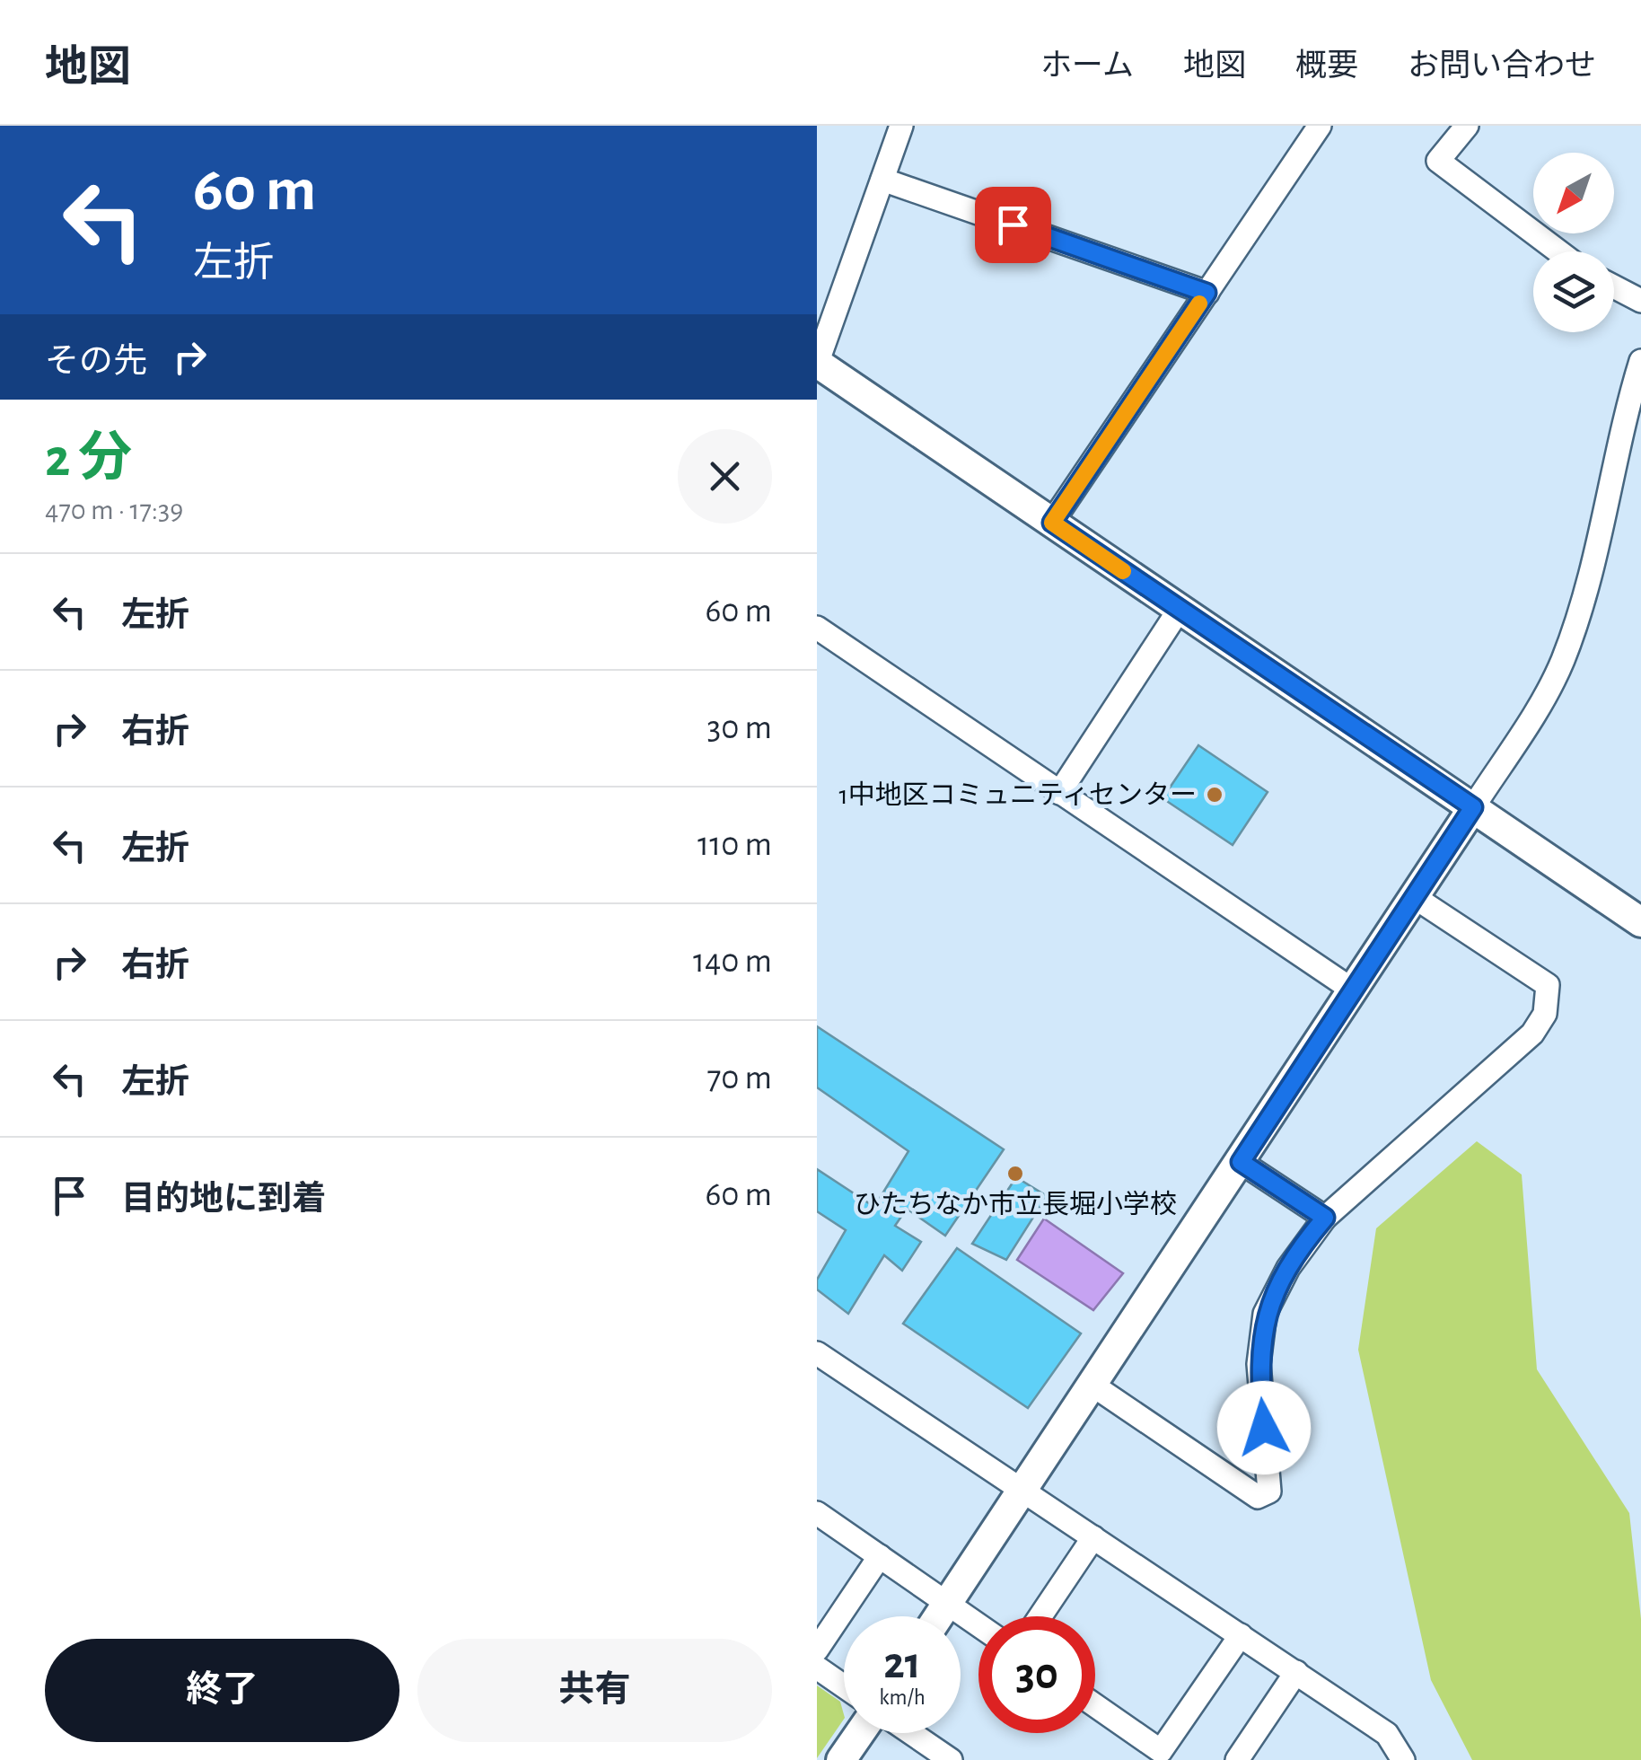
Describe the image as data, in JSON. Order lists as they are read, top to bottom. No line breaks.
{"places":["1中地区コミュニティセンター","ひたちなか市立長堀小学校"],"north":"bottom left","page":{"header":"地図","nav":["ホーム","地図","概要","お問い合わせ"],"turn":["60 m","左折"],"then":"その先","heading":["2 分","470 m · 17:39"],"list":[{"name":"左折","value":"60 m"},{"name":"右折","value":"30 m"},{"name":"左折","value":"110 m"},{"name":"右折","value":"140 m"},{"name":"左折","value":"70 m"},{"name":"目的地に到着","value":"60 m"}],"speed":"21 km/h","limit":"30","buttons":["終了","共有"]}}
